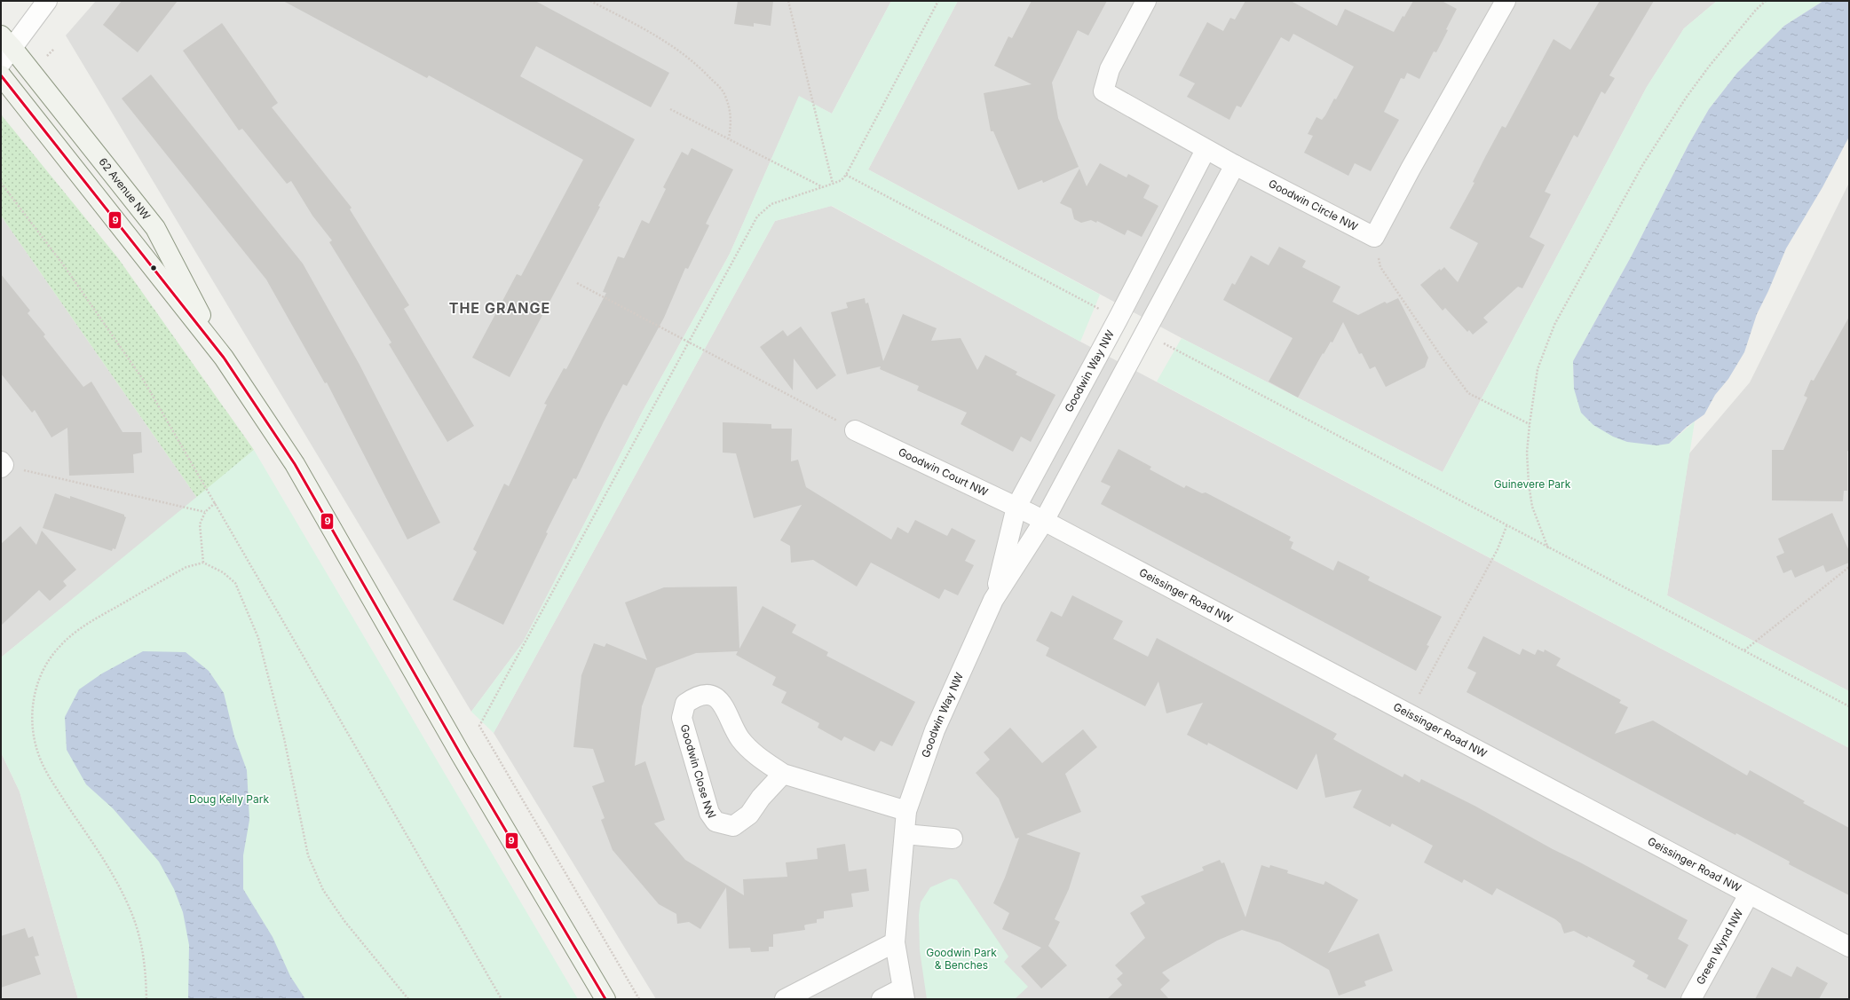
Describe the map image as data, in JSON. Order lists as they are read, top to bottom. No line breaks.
{"streets":{"main road":["62 Avenue NW"],"street":["Goodwin Circle NW","Goodwin Way NW","Goodwin Court NW","Geissinger Road NW","Goodwin Close NW","Green Wynd NW"]},"crossings":[["Goodwin Circle NW","Goodwin Way NW"],["Goodwin Way NW","Goodwin Court NW"],["Goodwin Way NW","Geissinger Road NW"],["Goodwin Way NW","Goodwin Close NW"],["Goodwin Court NW","Geissinger Road NW"],["Geissinger Road NW","Green Wynd NW"]],"districts":["THE GRANGE"],"parks":["Guinevere Park","Doug Kelly Park","Goodwin Park & Benches"],"lines":["transit line 9"]}
